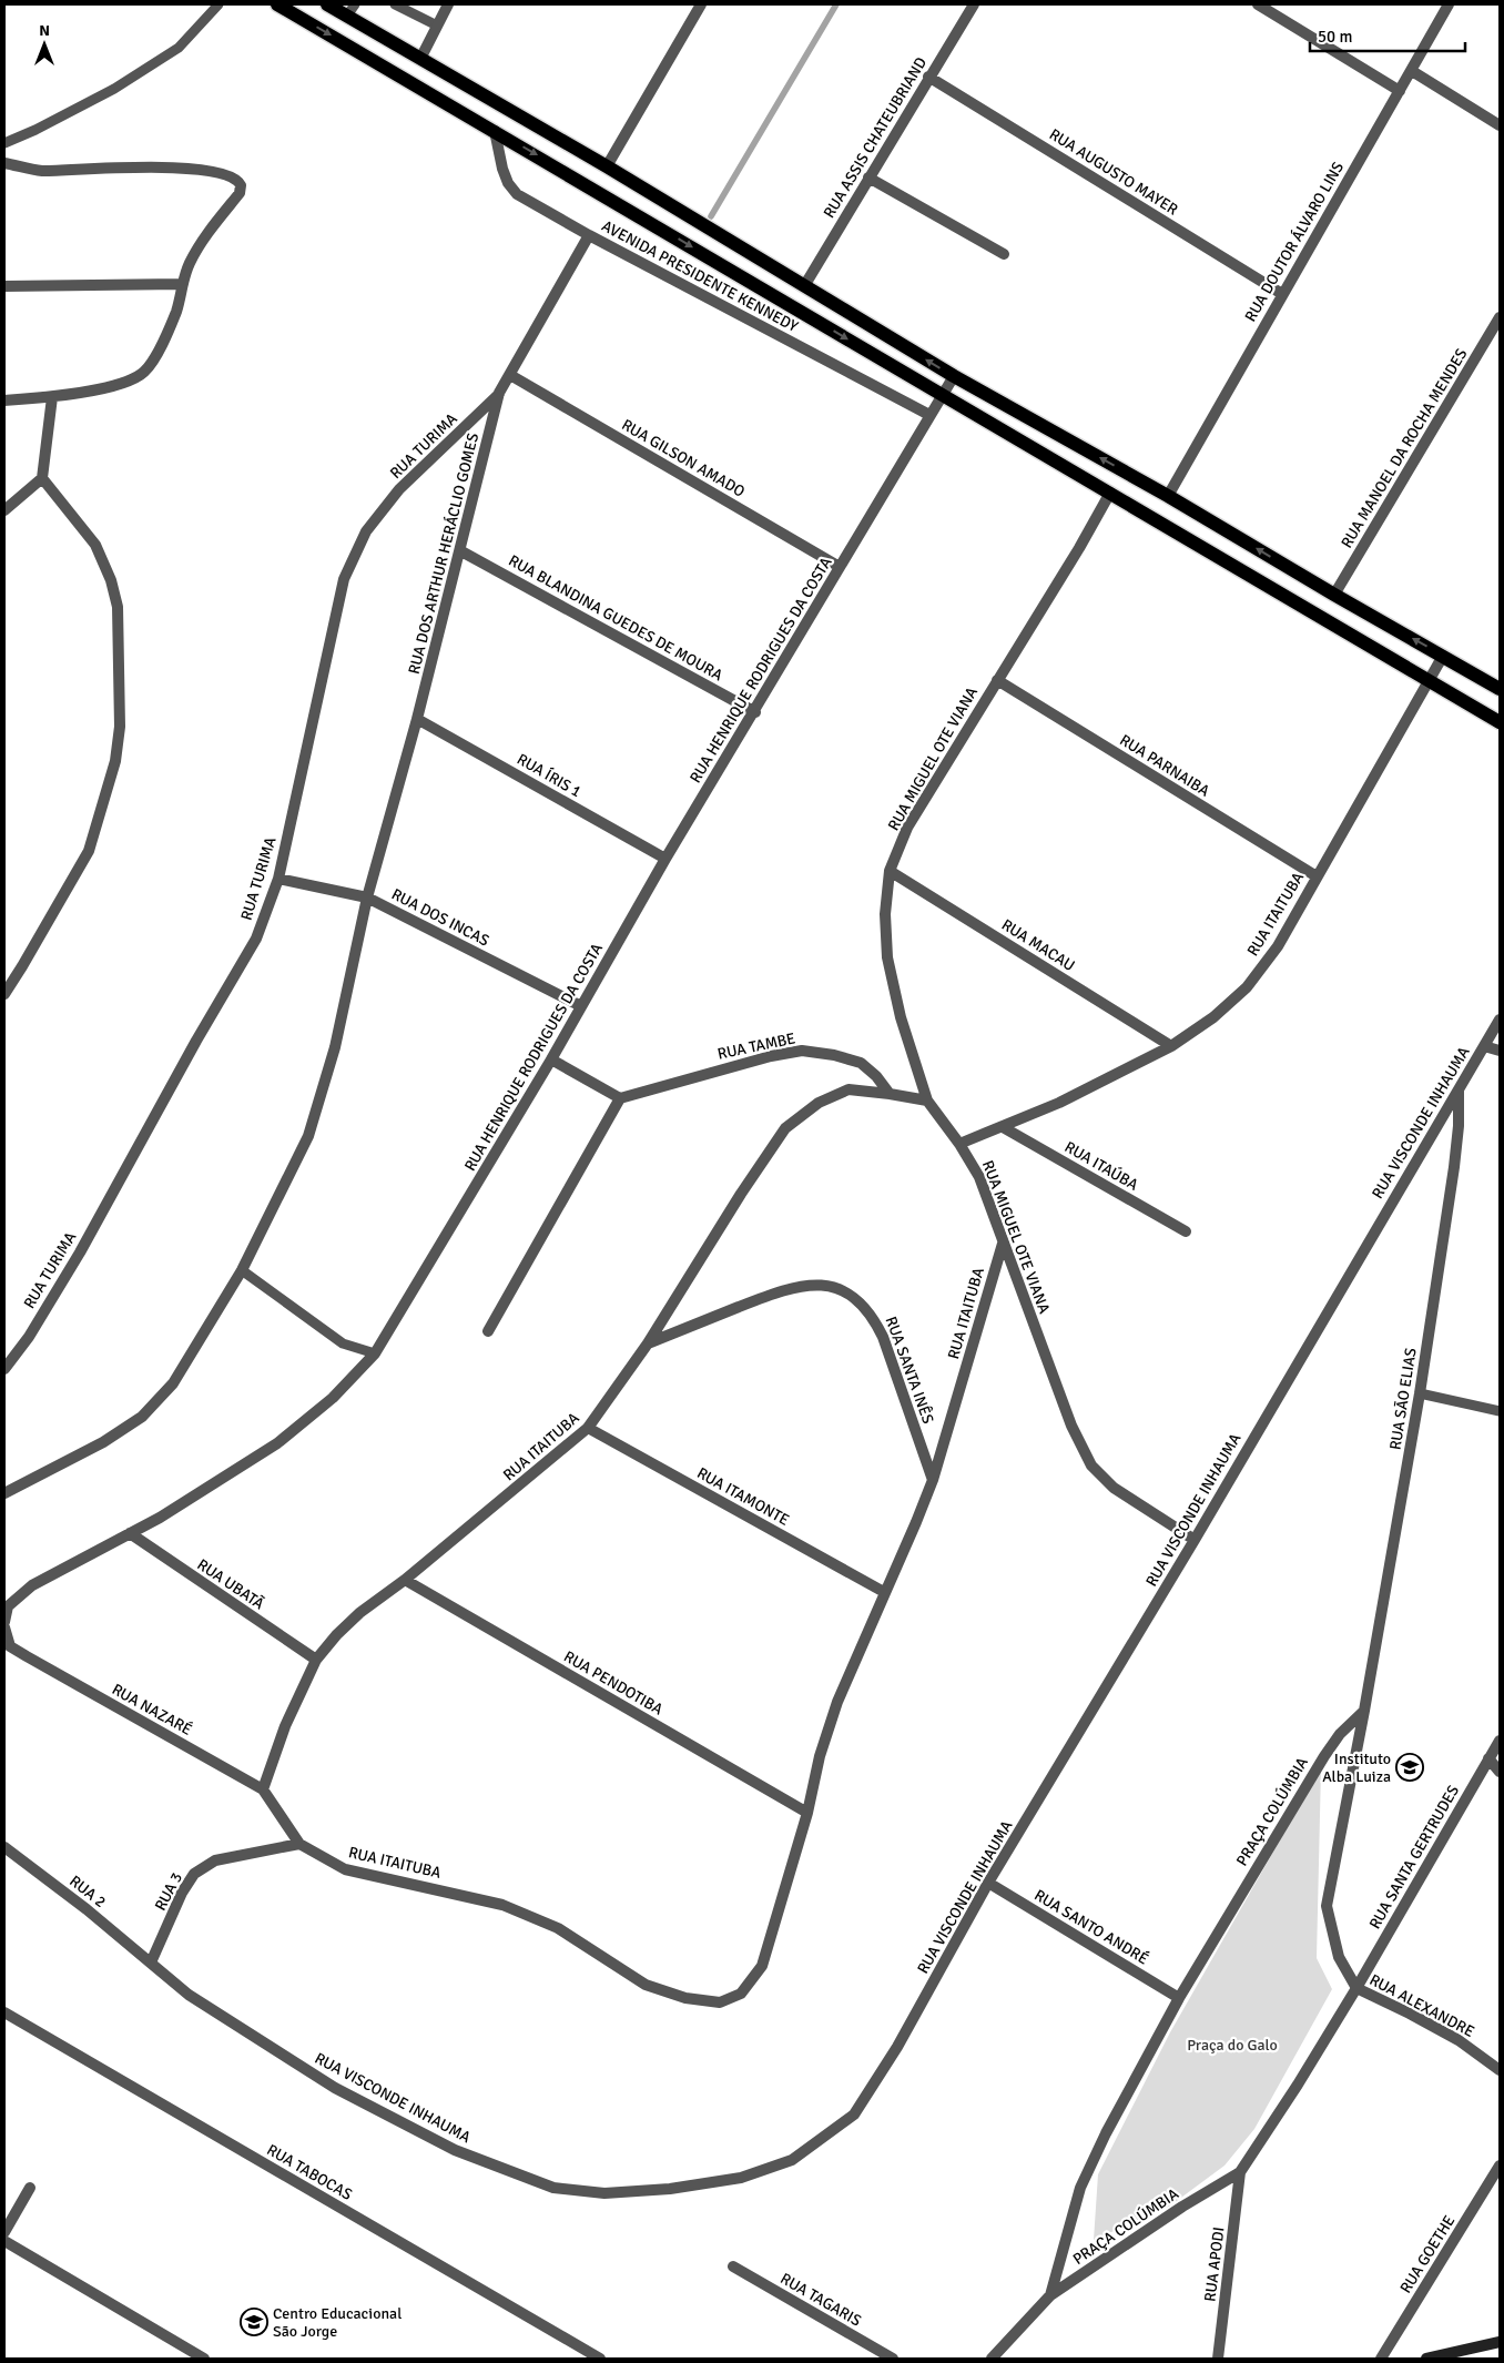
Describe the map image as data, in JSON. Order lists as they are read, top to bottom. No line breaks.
{"streets":{"street":["RUA ASSIS CHATEUBRIAND","RUA AUGUSTO MAYER","RUA DOUTOR ÁLVARO LINS","AVENIDA PRESIDENTE KENNEDY","RUA TURIMA","RUA MANOEL DA ROCHA MENDES","RUA GILSON AMADO","RUA DOS ARTHUR HERÁCLIO GOMES","RUA BLANDINA GUEDES DE MOURA","RUA HENRIQUE RODRIGUES DA COSTA","RUA MIGUEL OTE VIANA","RUA PARNAIBA","RUA ÍRIS 1","RUA ITAITUBA","RUA DOS INCAS","RUA MACAU","RUA TAMBE","RUA VISCONDE INHAUMA","RUA ITAÚBA","RUA SANTA INÊS","RUA SĀO ELIAS","RUA ITAMONTE","RUA UBATÃ","RUA PENDOTIBA","RUA NAZARÉ","PRAÇA COLÚMBIA","RUA SANTA GERTRUDES","RUA 2","RUA 3","RUA SANTO ANDRÉ","RUA ALEXANDRE","RUA TABOCAS","RUA GOETHE","RUA APODI","RUA TAGARIS"]},"crossings":[["RUA ASSIS CHATEUBRIAND","RUA AUGUSTO MAYER"],["RUA AUGUSTO MAYER","RUA DOUTOR ÁLVARO LINS"],["AVENIDA PRESIDENTE KENNEDY","RUA DOS ARTHUR HERÁCLIO GOMES"],["AVENIDA PRESIDENTE KENNEDY","RUA HENRIQUE RODRIGUES DA COSTA"],["RUA TURIMA","RUA DOS ARTHUR HERÁCLIO GOMES"],["RUA TURIMA","RUA DOS INCAS"],["RUA GILSON AMADO","RUA DOS ARTHUR HERÁCLIO GOMES"],["RUA GILSON AMADO","RUA HENRIQUE RODRIGUES DA COSTA"],["RUA DOS ARTHUR HERÁCLIO GOMES","RUA BLANDINA GUEDES DE MOURA"],["RUA DOS ARTHUR HERÁCLIO GOMES","RUA ÍRIS 1"],["RUA DOS ARTHUR HERÁCLIO GOMES","RUA DOS INCAS"],["RUA BLANDINA GUEDES DE MOURA","RUA HENRIQUE RODRIGUES DA COSTA"],["RUA HENRIQUE RODRIGUES DA COSTA","RUA ÍRIS 1"],["RUA HENRIQUE RODRIGUES DA COSTA","RUA DOS INCAS"],["RUA HENRIQUE RODRIGUES DA COSTA","RUA UBATÃ"],["RUA MIGUEL OTE VIANA","RUA PARNAIBA"],["RUA MIGUEL OTE VIANA","RUA ITAITUBA"],["RUA MIGUEL OTE VIANA","RUA MACAU"],["RUA MIGUEL OTE VIANA","RUA VISCONDE INHAUMA"],["RUA PARNAIBA","RUA ITAITUBA"],["RUA ITAITUBA","RUA MACAU"],["RUA ITAITUBA","RUA TAMBE"],["RUA ITAITUBA","RUA ITAÚBA"],["RUA ITAITUBA","RUA SANTA INÊS"],["RUA ITAITUBA","RUA ITAMONTE"],["RUA ITAITUBA","RUA UBATÃ"],["RUA ITAITUBA","RUA PENDOTIBA"],["RUA ITAITUBA","RUA NAZARÉ"],["RUA ITAITUBA","RUA 3"],["RUA VISCONDE INHAUMA","RUA SĀO ELIAS"],["RUA VISCONDE INHAUMA","RUA 2"],["RUA VISCONDE INHAUMA","RUA 3"],["RUA VISCONDE INHAUMA","RUA SANTO ANDRÉ"],["RUA SĀO ELIAS","PRAÇA COLÚMBIA"],["PRAÇA COLÚMBIA","RUA SANTA GERTRUDES"],["PRAÇA COLÚMBIA","RUA SANTO ANDRÉ"],["PRAÇA COLÚMBIA","RUA ALEXANDRE"],["PRAÇA COLÚMBIA","RUA APODI"],["RUA SANTA GERTRUDES","RUA ALEXANDRE"],["RUA 2","RUA 3"]],"parks":["Praça do Galo"],"places":{"school or university":["Instituto Alba Luiza","Centro Educacional São Jorge"]},"scale_bar":"50 m","north":"top"}
